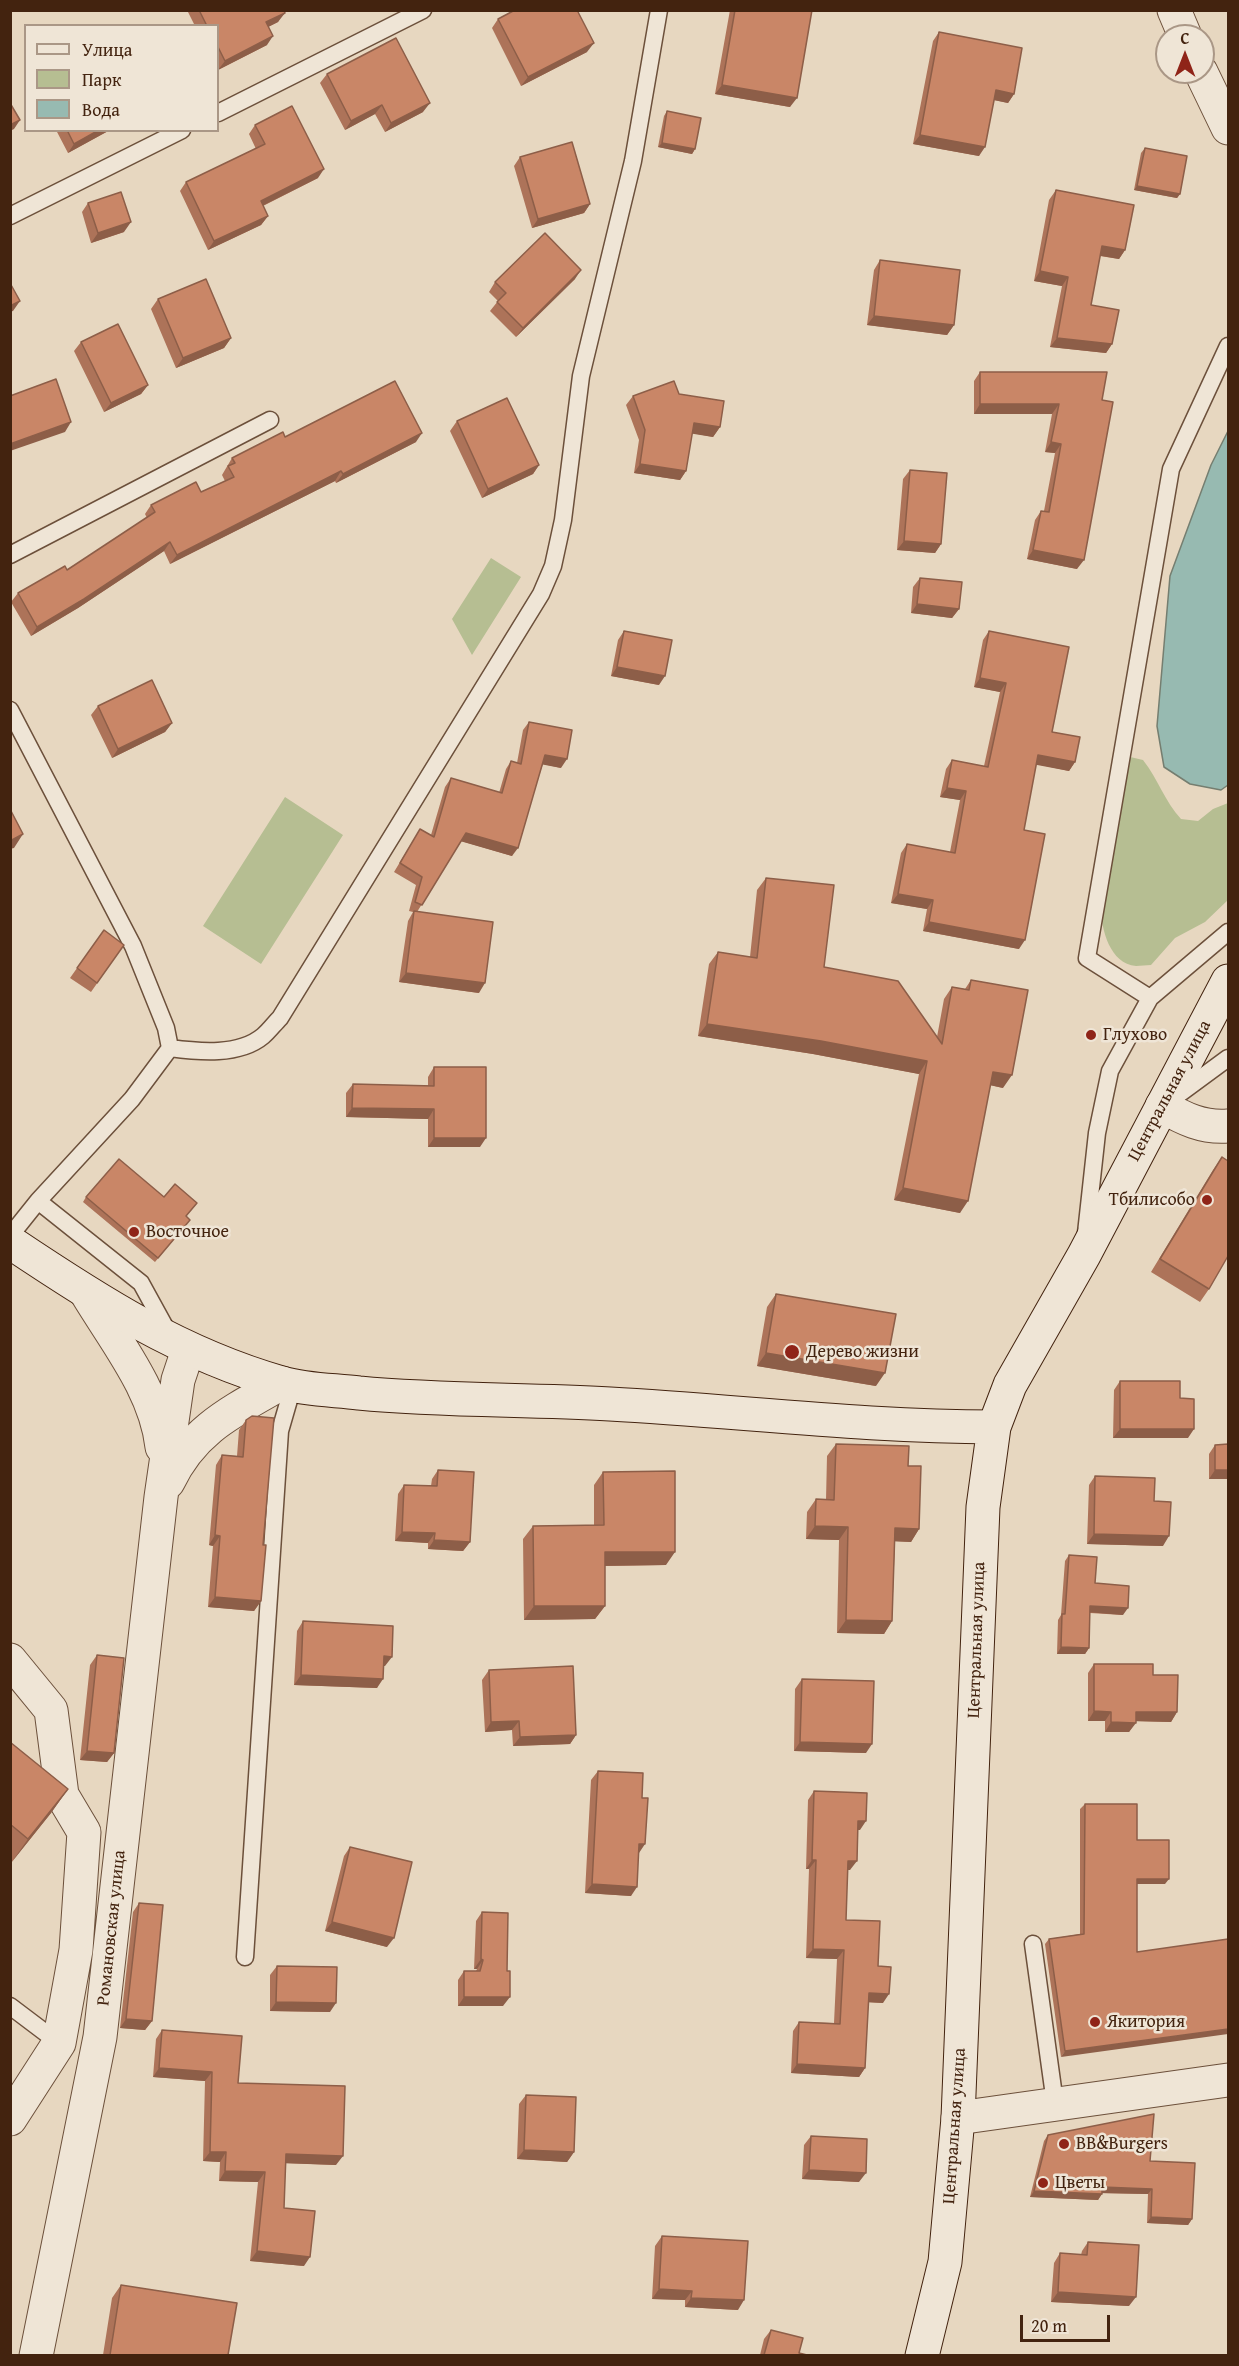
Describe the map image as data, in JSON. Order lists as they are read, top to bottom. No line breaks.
{"streets":{"street":["Центральная улица","Романовская улица"]},"places":["Глухово","Тбилисобо","Восточное","Дерево жизни","Якитория","BB&Burgers","Цветы"],"legend":["Улица","Парк","Вода"],"scale_bar":"20 m","north":"top"}
